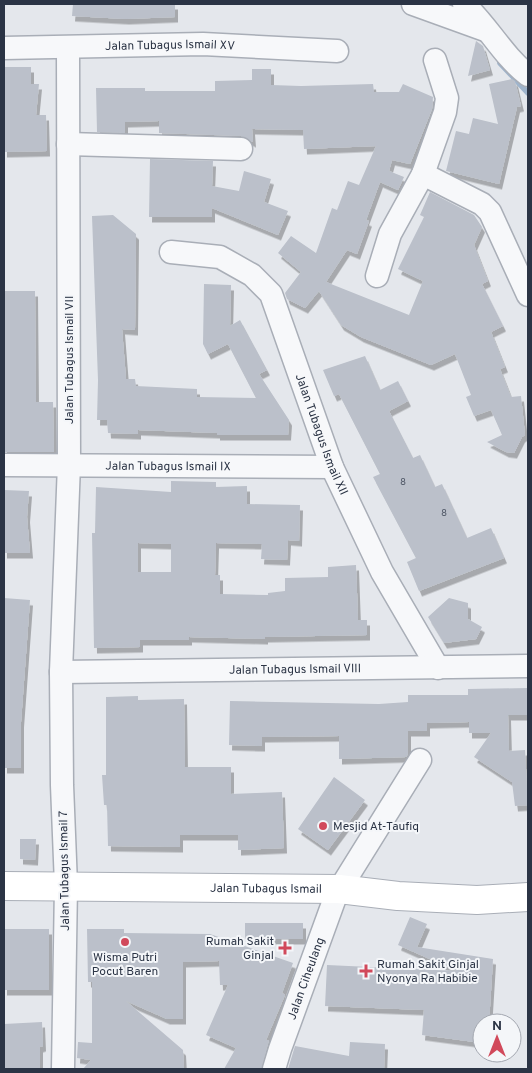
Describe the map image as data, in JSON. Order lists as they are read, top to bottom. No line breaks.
{"streets":{"main road":["Jalan Tubagus Ismail"],"street":["Jalan Tubagus Ismail XV","Jalan Tubagus Ismail VII","Jalan Tubagus Ismail XII","Jalan Tubagus Ismail IX","Jalan Tubagus Ismail VIII","Jalan Tubagus Ismail 7","Jalan Ciheulang"]},"crossings":[["Jalan Tubagus Ismail XV","Jalan Tubagus Ismail VII"],["Jalan Tubagus Ismail VII","Jalan Tubagus Ismail IX"],["Jalan Tubagus Ismail VII","Jalan Tubagus Ismail VIII"],["Jalan Tubagus Ismail VII","Jalan Tubagus Ismail 7"],["Jalan Tubagus Ismail XII","Jalan Tubagus Ismail IX"],["Jalan Tubagus Ismail XII","Jalan Tubagus Ismail VIII"],["Jalan Tubagus Ismail VIII","Jalan Tubagus Ismail 7"],["Jalan Tubagus Ismail 7","Jalan Tubagus Ismail"],["Jalan Tubagus Ismail","Jalan Ciheulang"]],"places":{"other":["Mesjid At-Taufiq","Wisma Putri Pocut Baren"],"health":["Rumah Sakit Ginjal","Rumah Sakit Ginjal Nyonya Ra Habibie"]},"house_numbers":["8","8"],"north":"top"}
